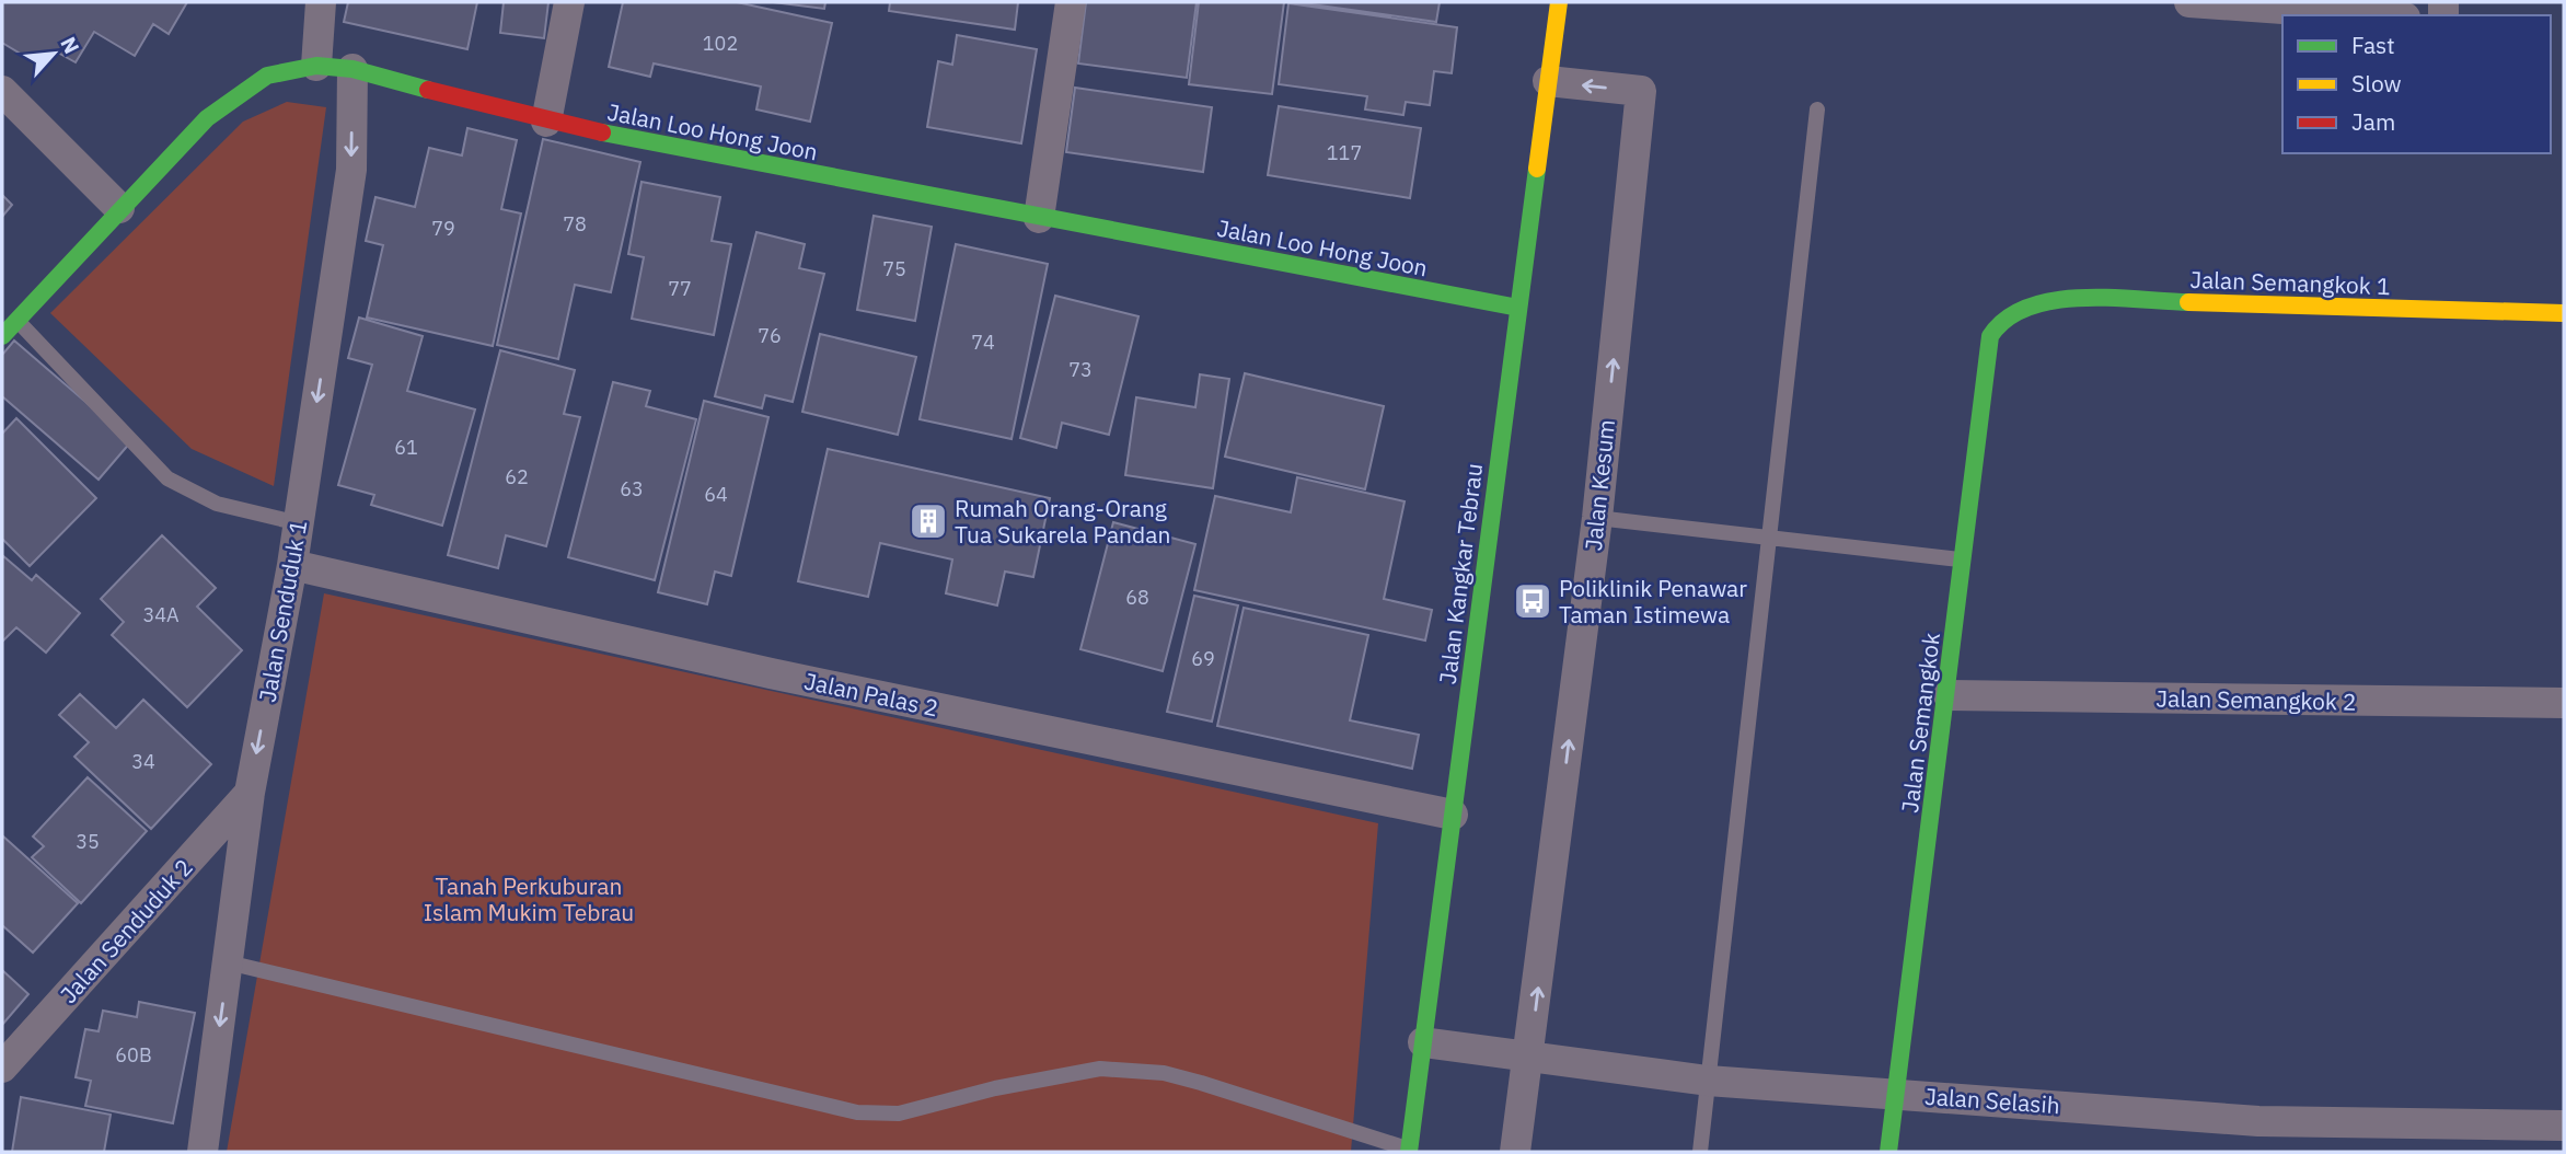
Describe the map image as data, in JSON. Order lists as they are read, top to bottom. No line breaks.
{"streets":{"street":["Jalan Loo Hong Joon","Jalan Semangkok 1","Jalan Kesum","Jalan Kangkar Tebrau","Jalan Senduduk 1","Jalan Palas 2","Jalan Semangkok 2","Jalan Semangkok","Jalan Senduduk 2","Jalan Selasih"]},"crossings":[["Jalan Loo Hong Joon","Jalan Kangkar Tebrau"],["Jalan Loo Hong Joon","Jalan Senduduk 1"],["Jalan Semangkok 1","Jalan Semangkok"],["Jalan Kesum","Jalan Kangkar Tebrau"],["Jalan Kesum","Jalan Selasih"],["Jalan Kangkar Tebrau","Jalan Palas 2"],["Jalan Kangkar Tebrau","Jalan Selasih"],["Jalan Senduduk 1","Jalan Palas 2"],["Jalan Senduduk 1","Jalan Senduduk 2"],["Jalan Semangkok 2","Jalan Semangkok"],["Jalan Semangkok","Jalan Selasih"]],"one_way":["Jalan Kesum","Jalan Senduduk 1"],"parks":["Tanah Perkuburan Islam Mukim Tebrau"],"places":{"building":["Rumah Orang-Orang Tua Sukarela Pandan"],"bus stop":["Poliklinik Penawar Taman Istimewa"]},"house_numbers":["102","117","78","79","75","77","76","74","73","61","62","63","64","68","34A","69","34","35","60B"],"legend":["Fast","Slow","Jam"],"north":"top right"}
